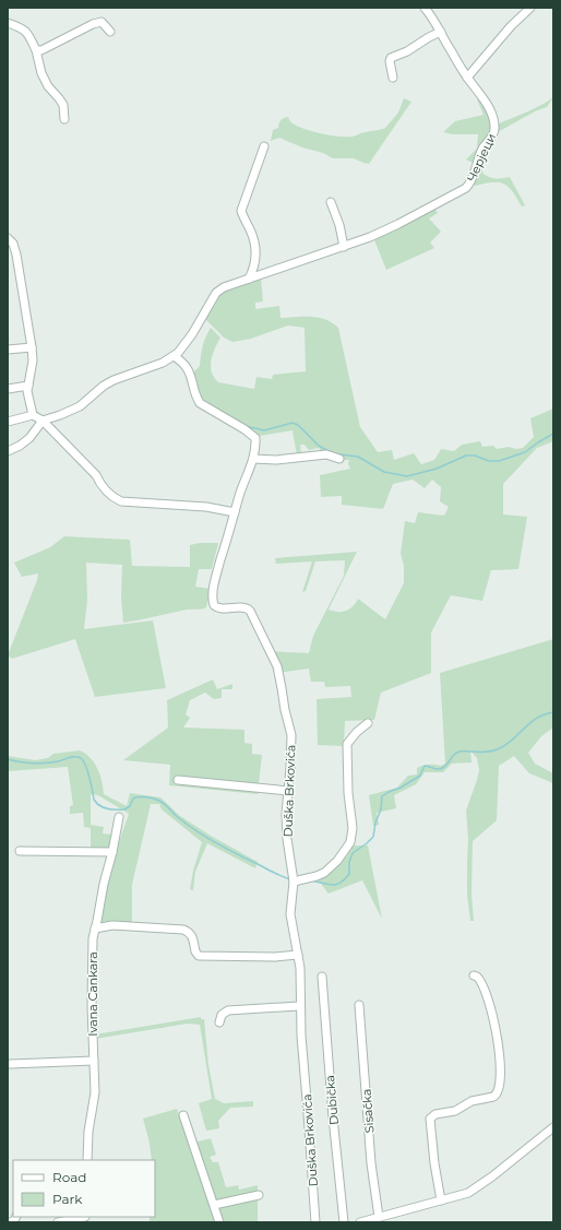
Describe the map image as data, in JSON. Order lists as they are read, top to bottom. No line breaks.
{"streets":{"street":["Черјеци","Duška Brkovića","Ivana Cankara","Dubička","Sisačka"]},"crossings":[["Черјеци","Duška Brkovića"]],"legend":["Road","Park"]}
